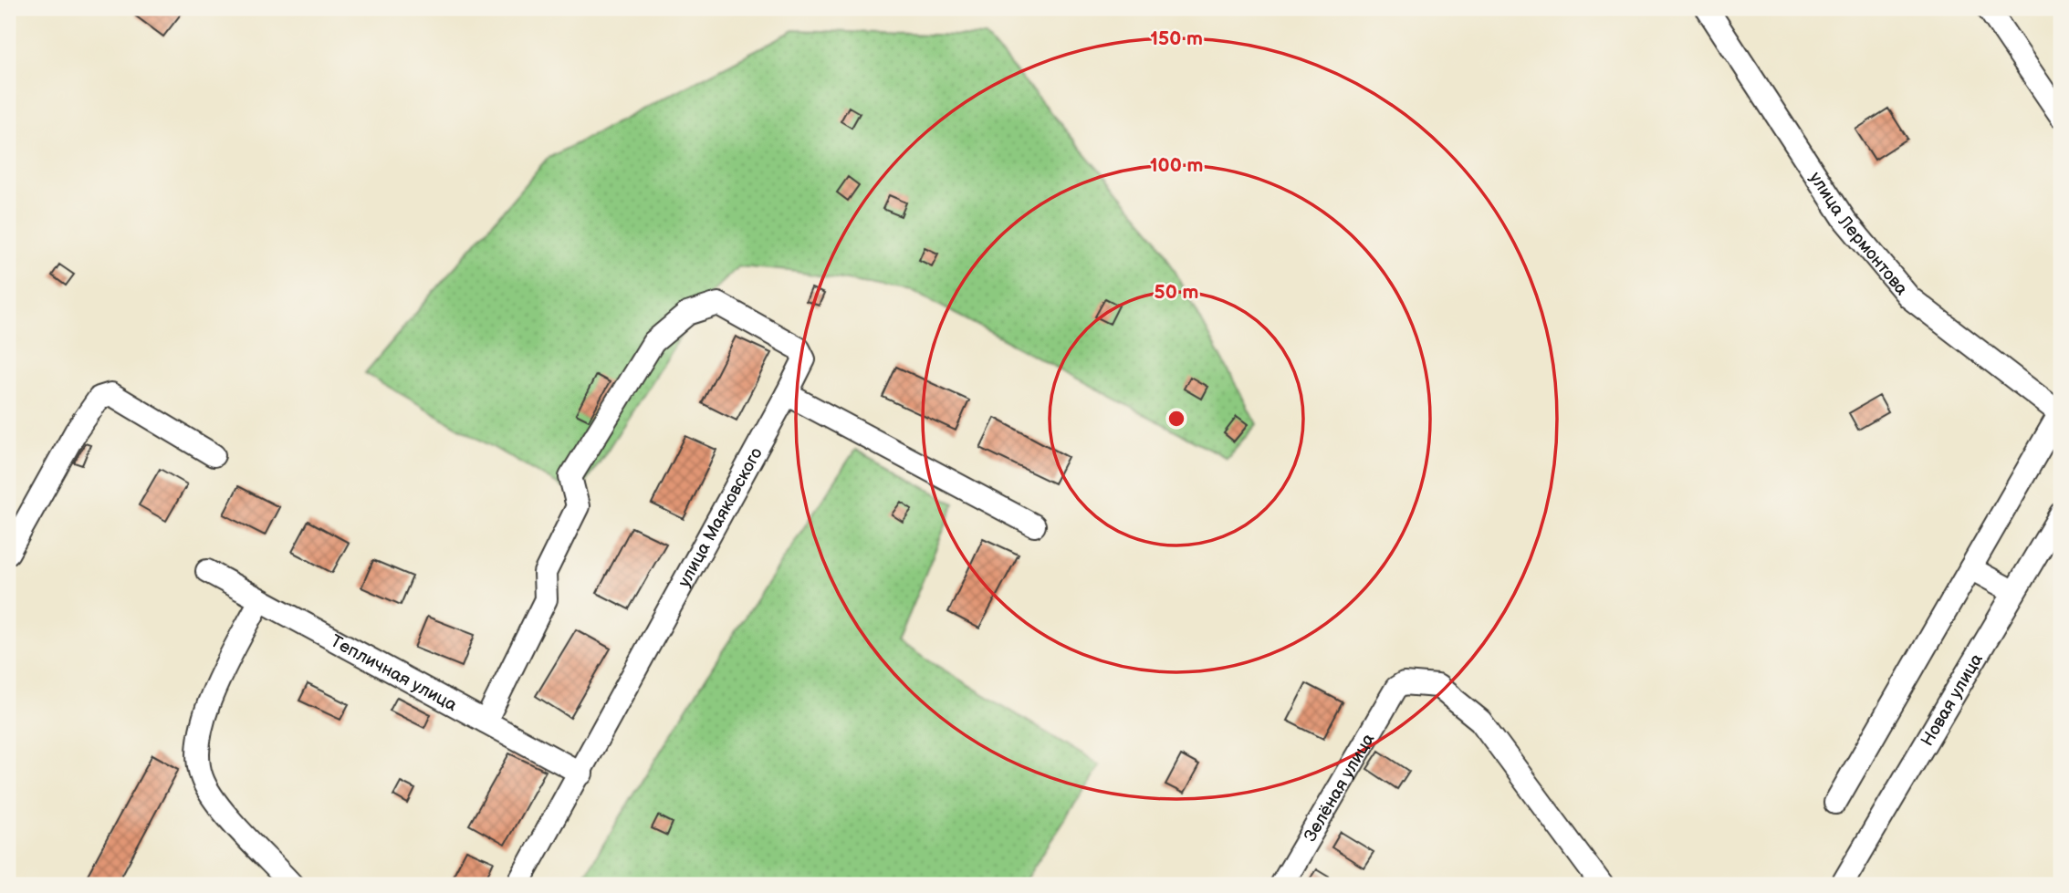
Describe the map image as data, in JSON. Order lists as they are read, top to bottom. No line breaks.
{"streets":{"street":["улица Лермонтова","улица Маяковского","Тепличная улица","Новая улица","Зелёная улица"]},"crossings":[["улица Маяковского","Тепличная улица"]],"rings":["150 m","100 m","50 m"]}
